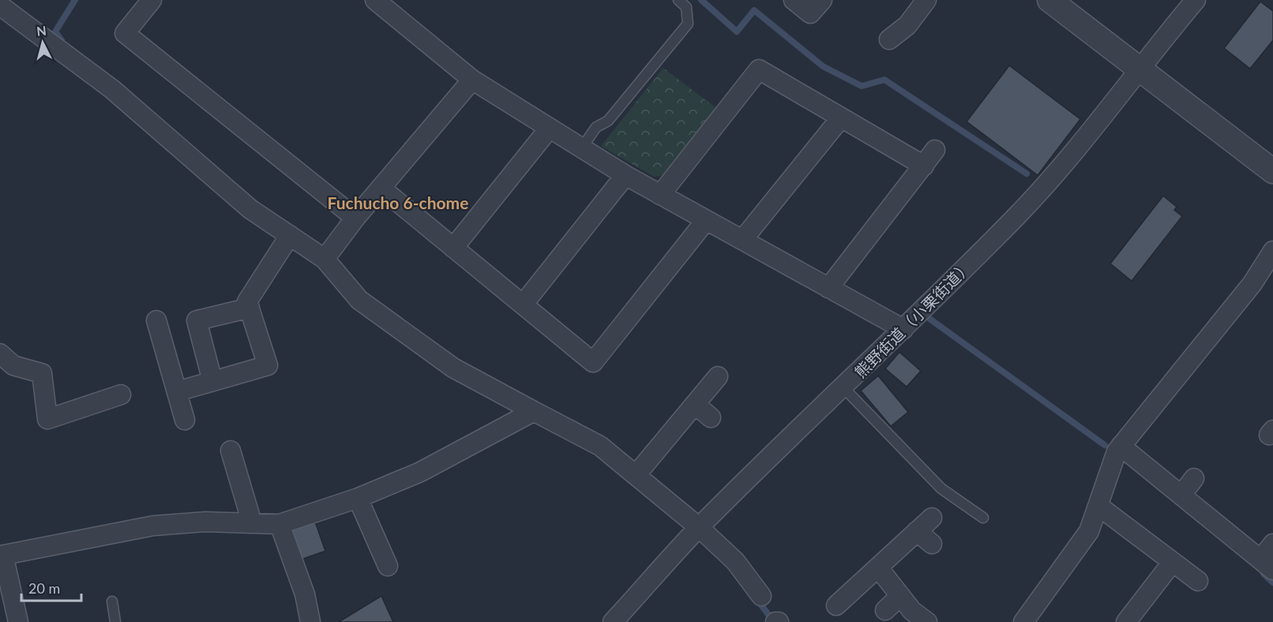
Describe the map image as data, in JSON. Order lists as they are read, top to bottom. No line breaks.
{"streets":{"street":["熊野街道（小栗街道）"]},"districts":["Fuchucho 6-chome"],"scale_bar":"20 m","north":"top"}
